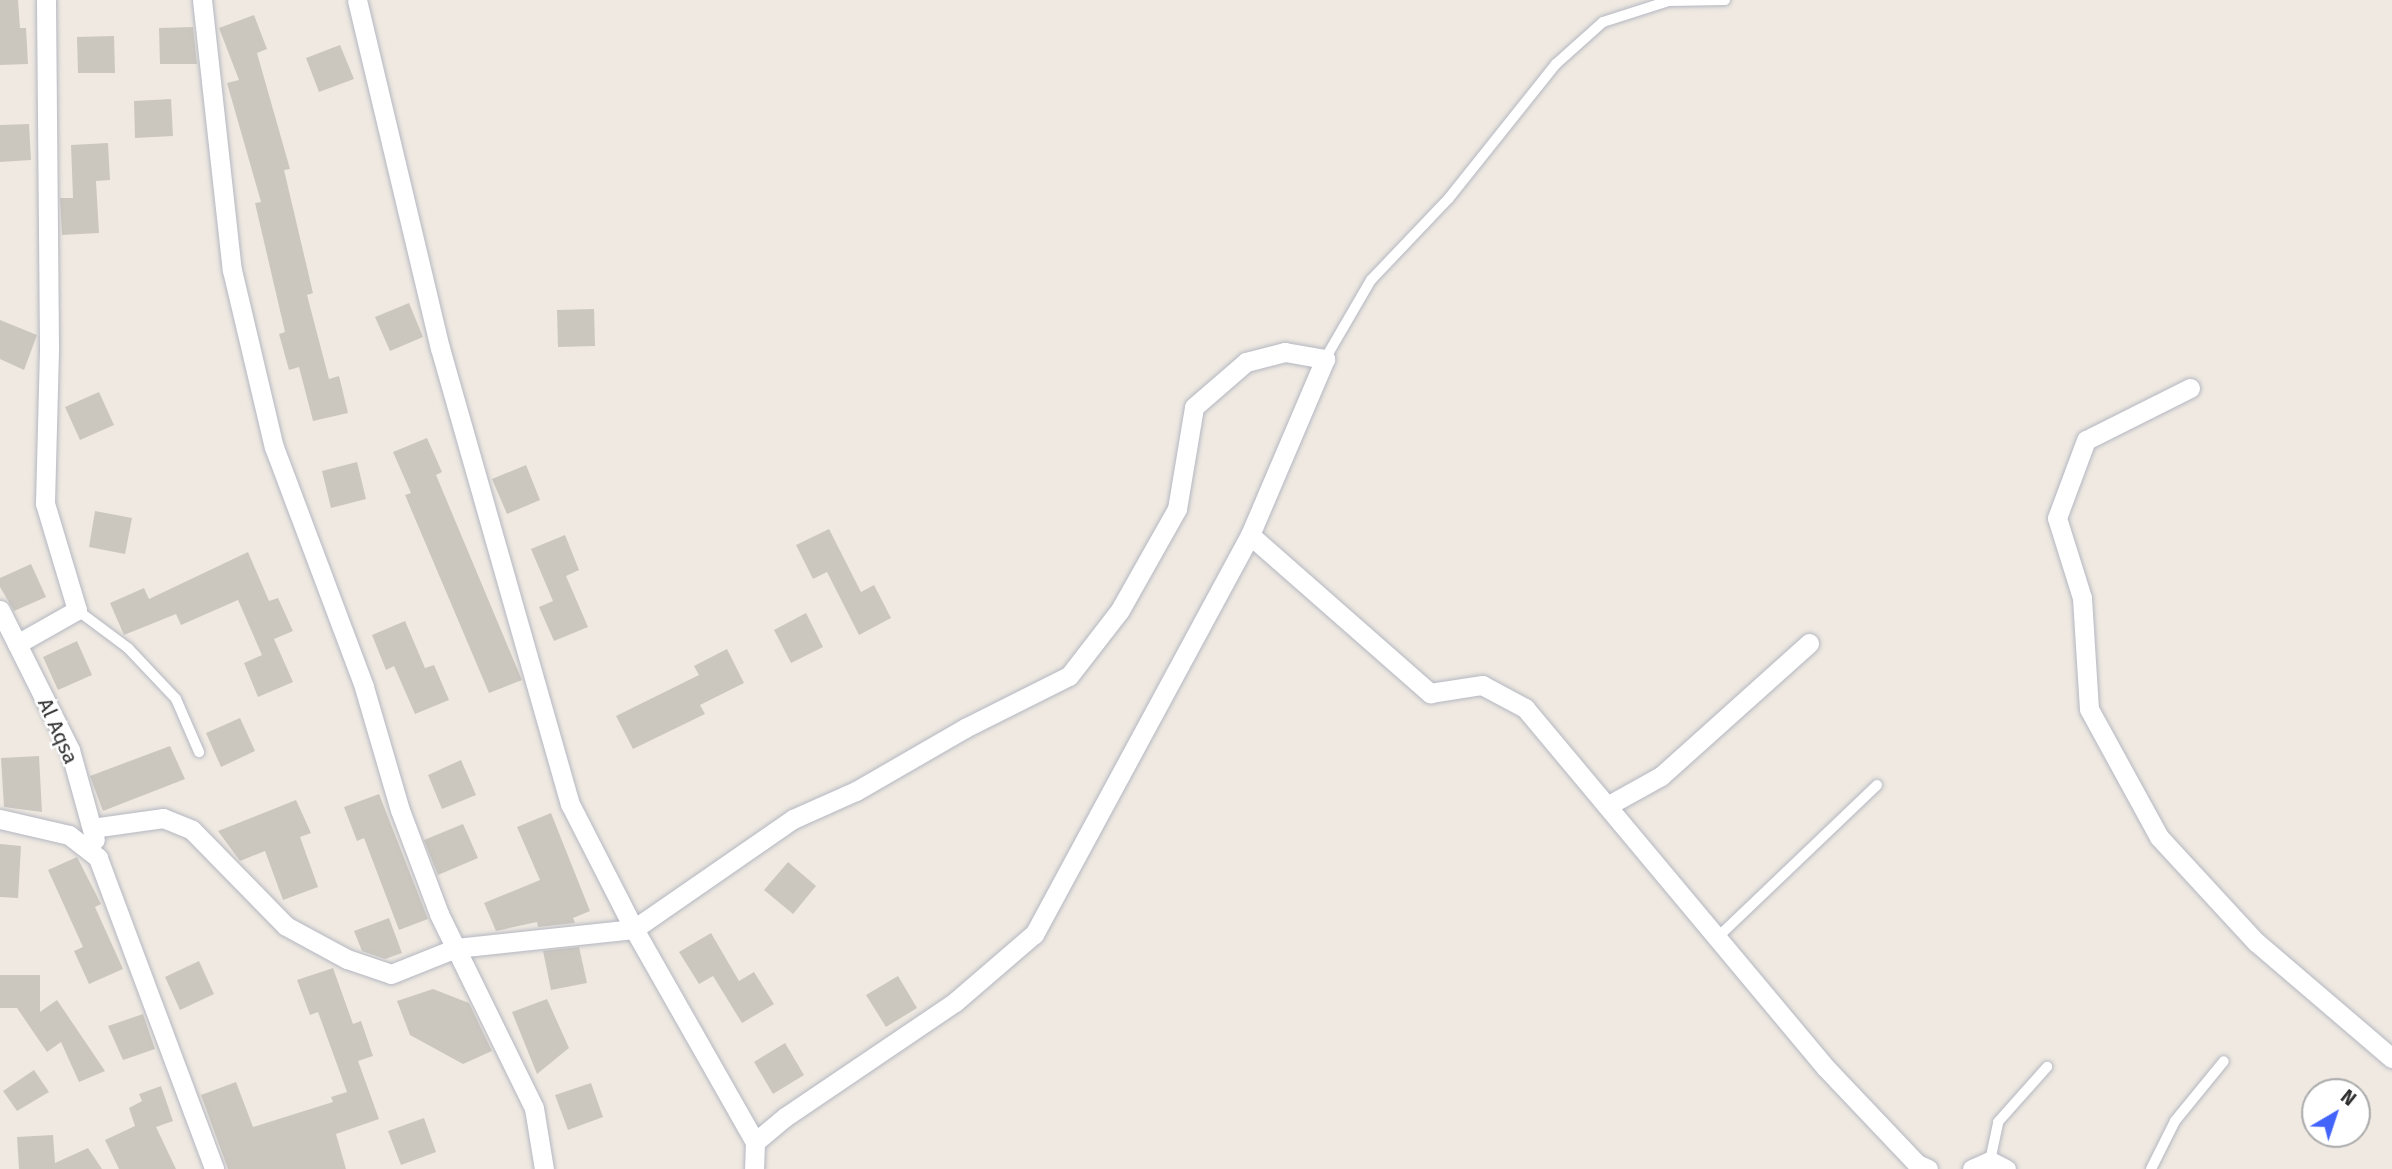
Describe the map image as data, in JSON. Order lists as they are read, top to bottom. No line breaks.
{"streets":{"street":["Al Aqsa"]},"north":"top right"}
